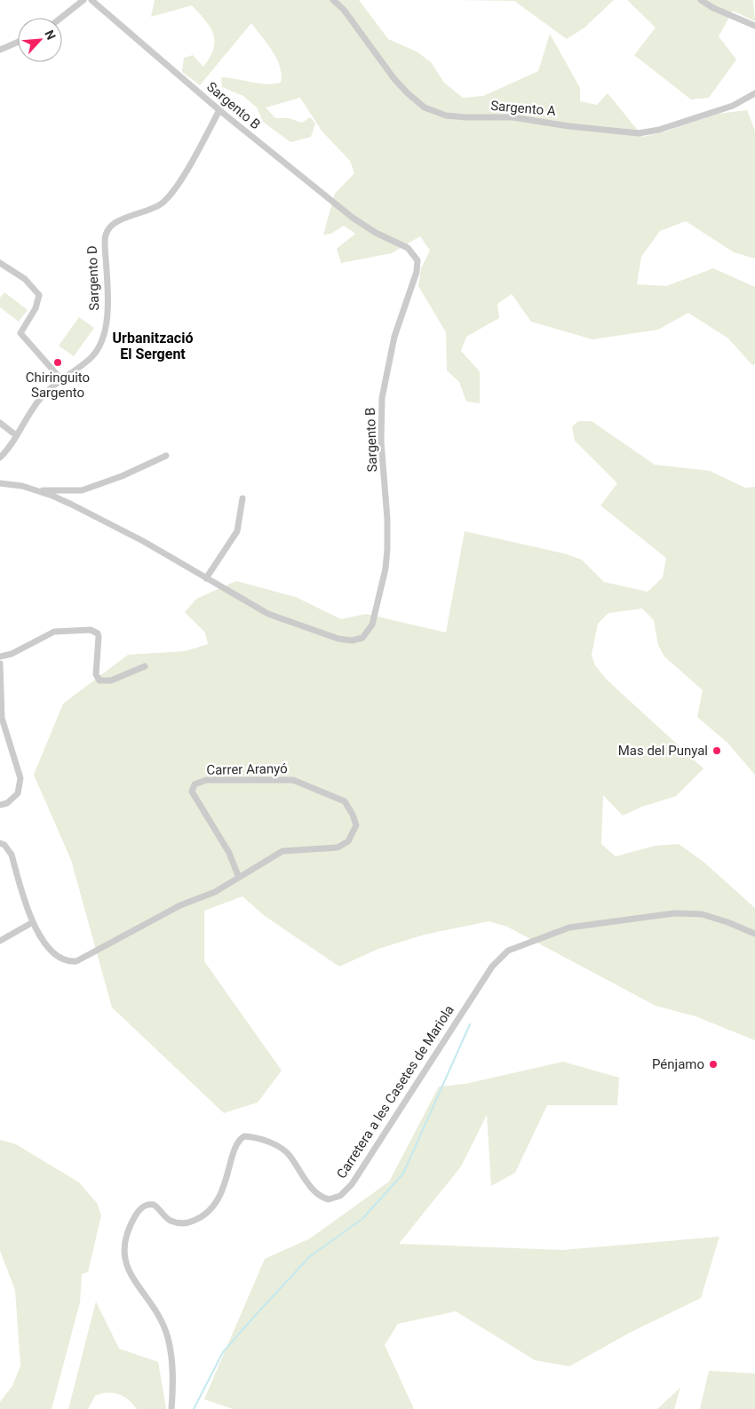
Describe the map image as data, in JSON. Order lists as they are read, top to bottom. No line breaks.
{"streets":{"street":["Sargento B","Sargento A","Sargento D","Carrer Aranyó","Carretera a les Casetes de Mariola"]},"crossings":[["Sargento B","Sargento D"]],"districts":["Urbanització El Sergent"],"places":["Chiringuito Sargento","Mas del Punyal","Pénjamo"],"north":"top right"}
